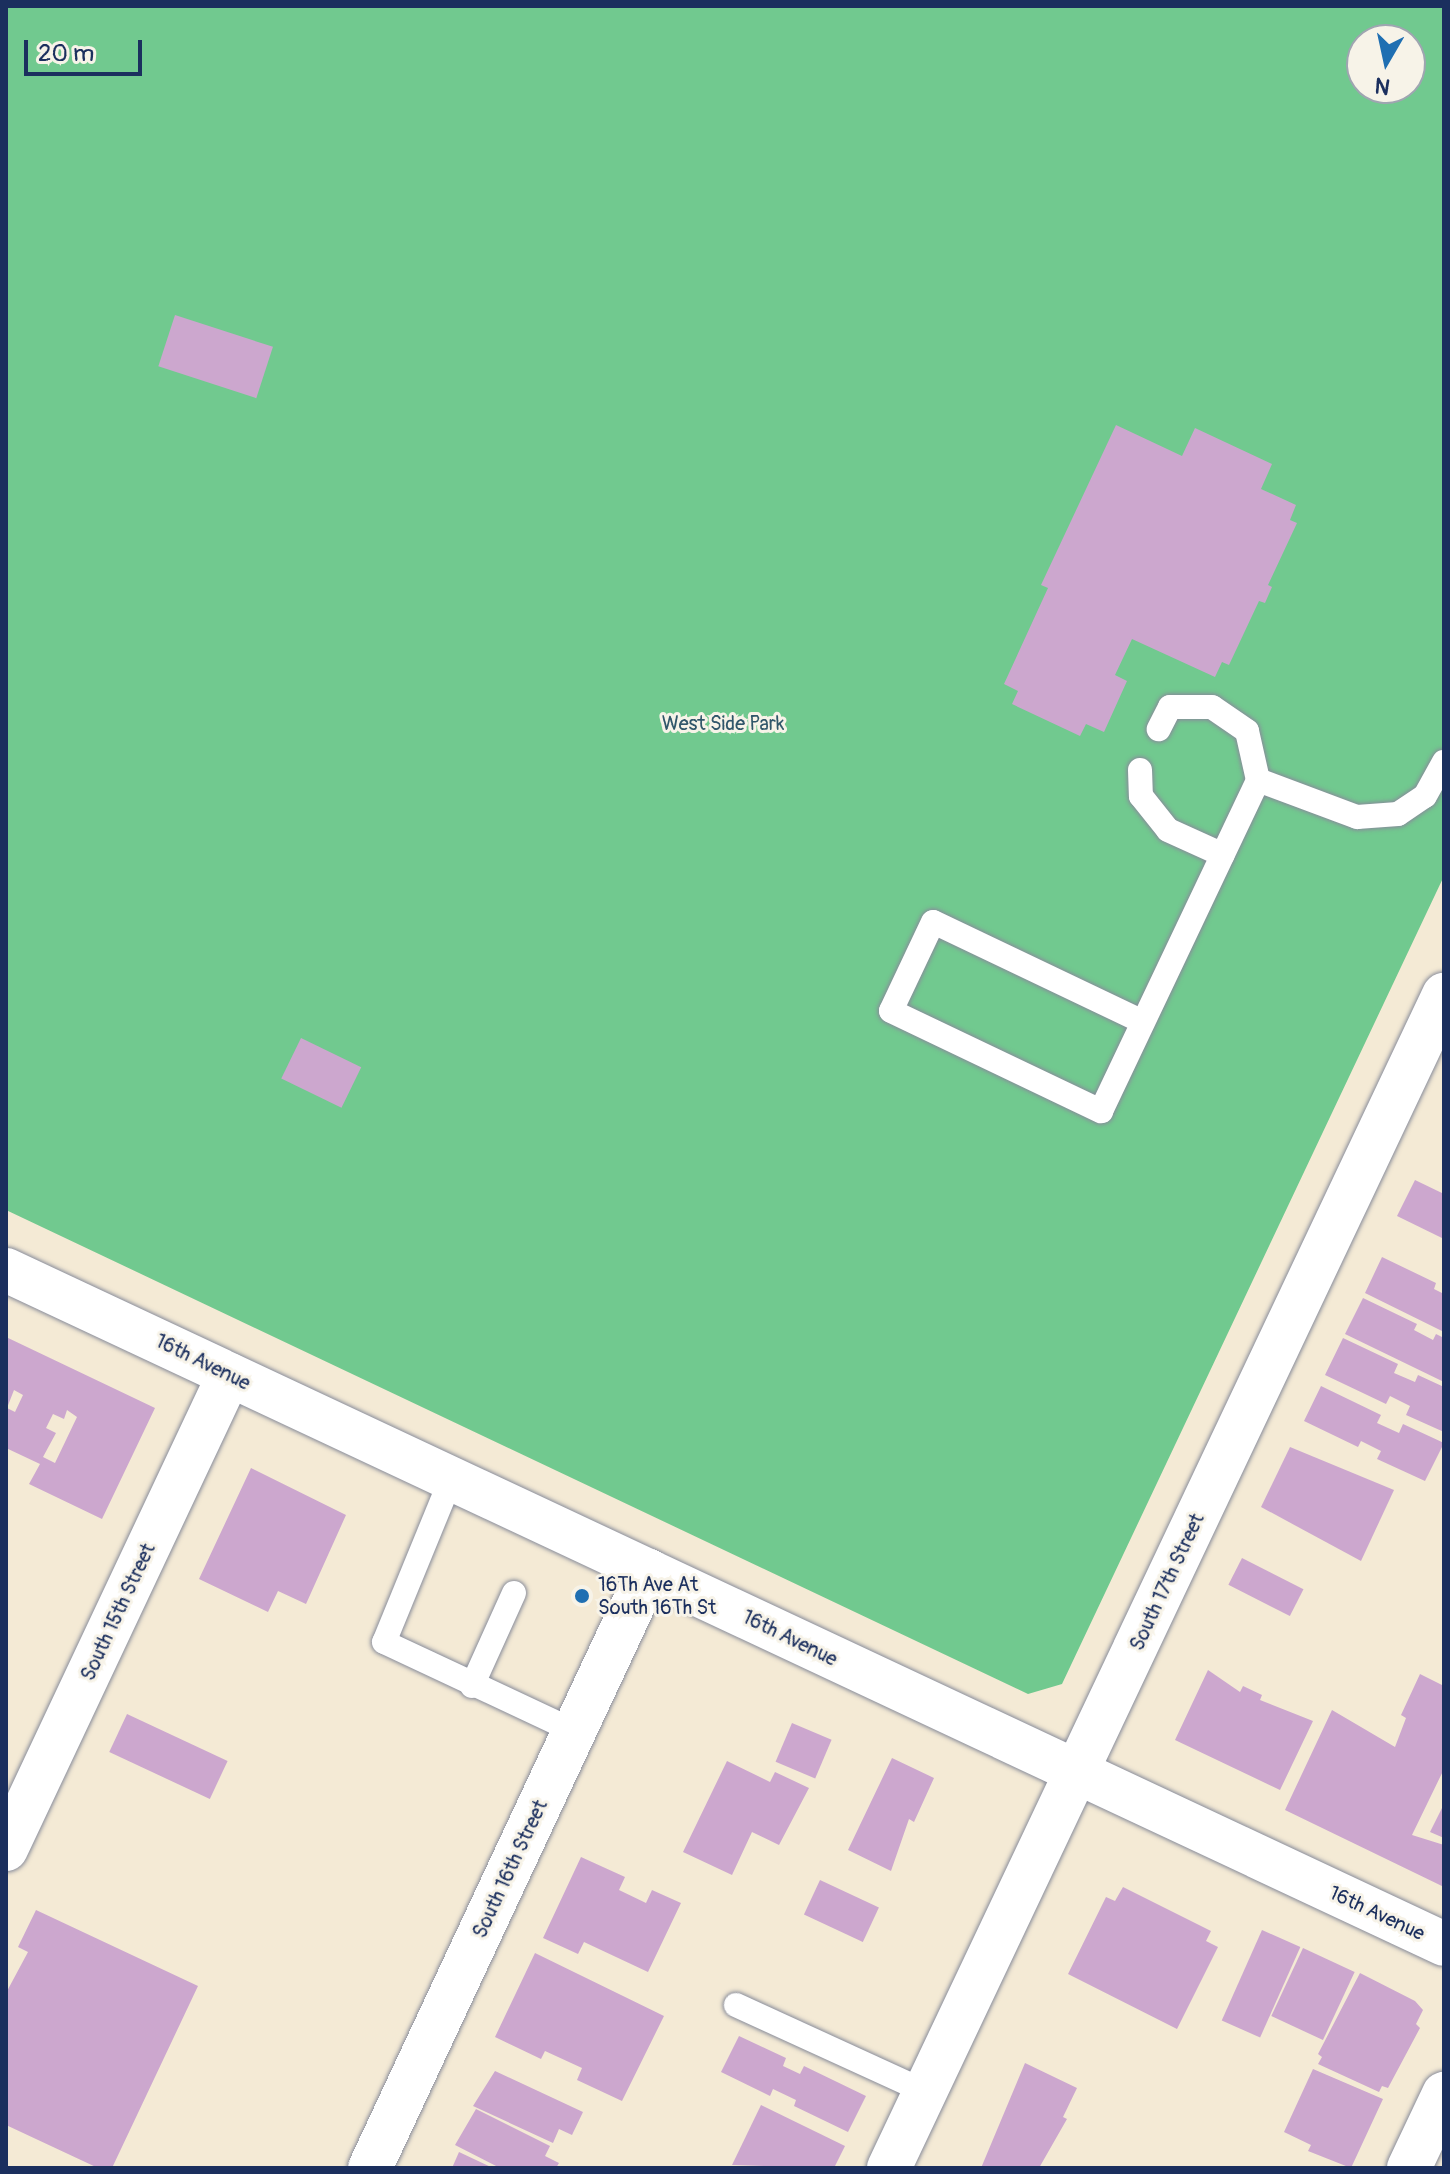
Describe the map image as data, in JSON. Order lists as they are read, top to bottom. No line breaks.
{"streets":{"street":["16th Avenue","South 17th Street","South 15th Street","South 16th Street"]},"crossings":[["16th Avenue","South 17th Street"],["16th Avenue","South 15th Street"],["16th Avenue","South 16th Street"]],"parks":["West Side Park"],"places":["16Th Ave At South 16Th St"],"scale_bar":"20 m","north":"bottom"}
